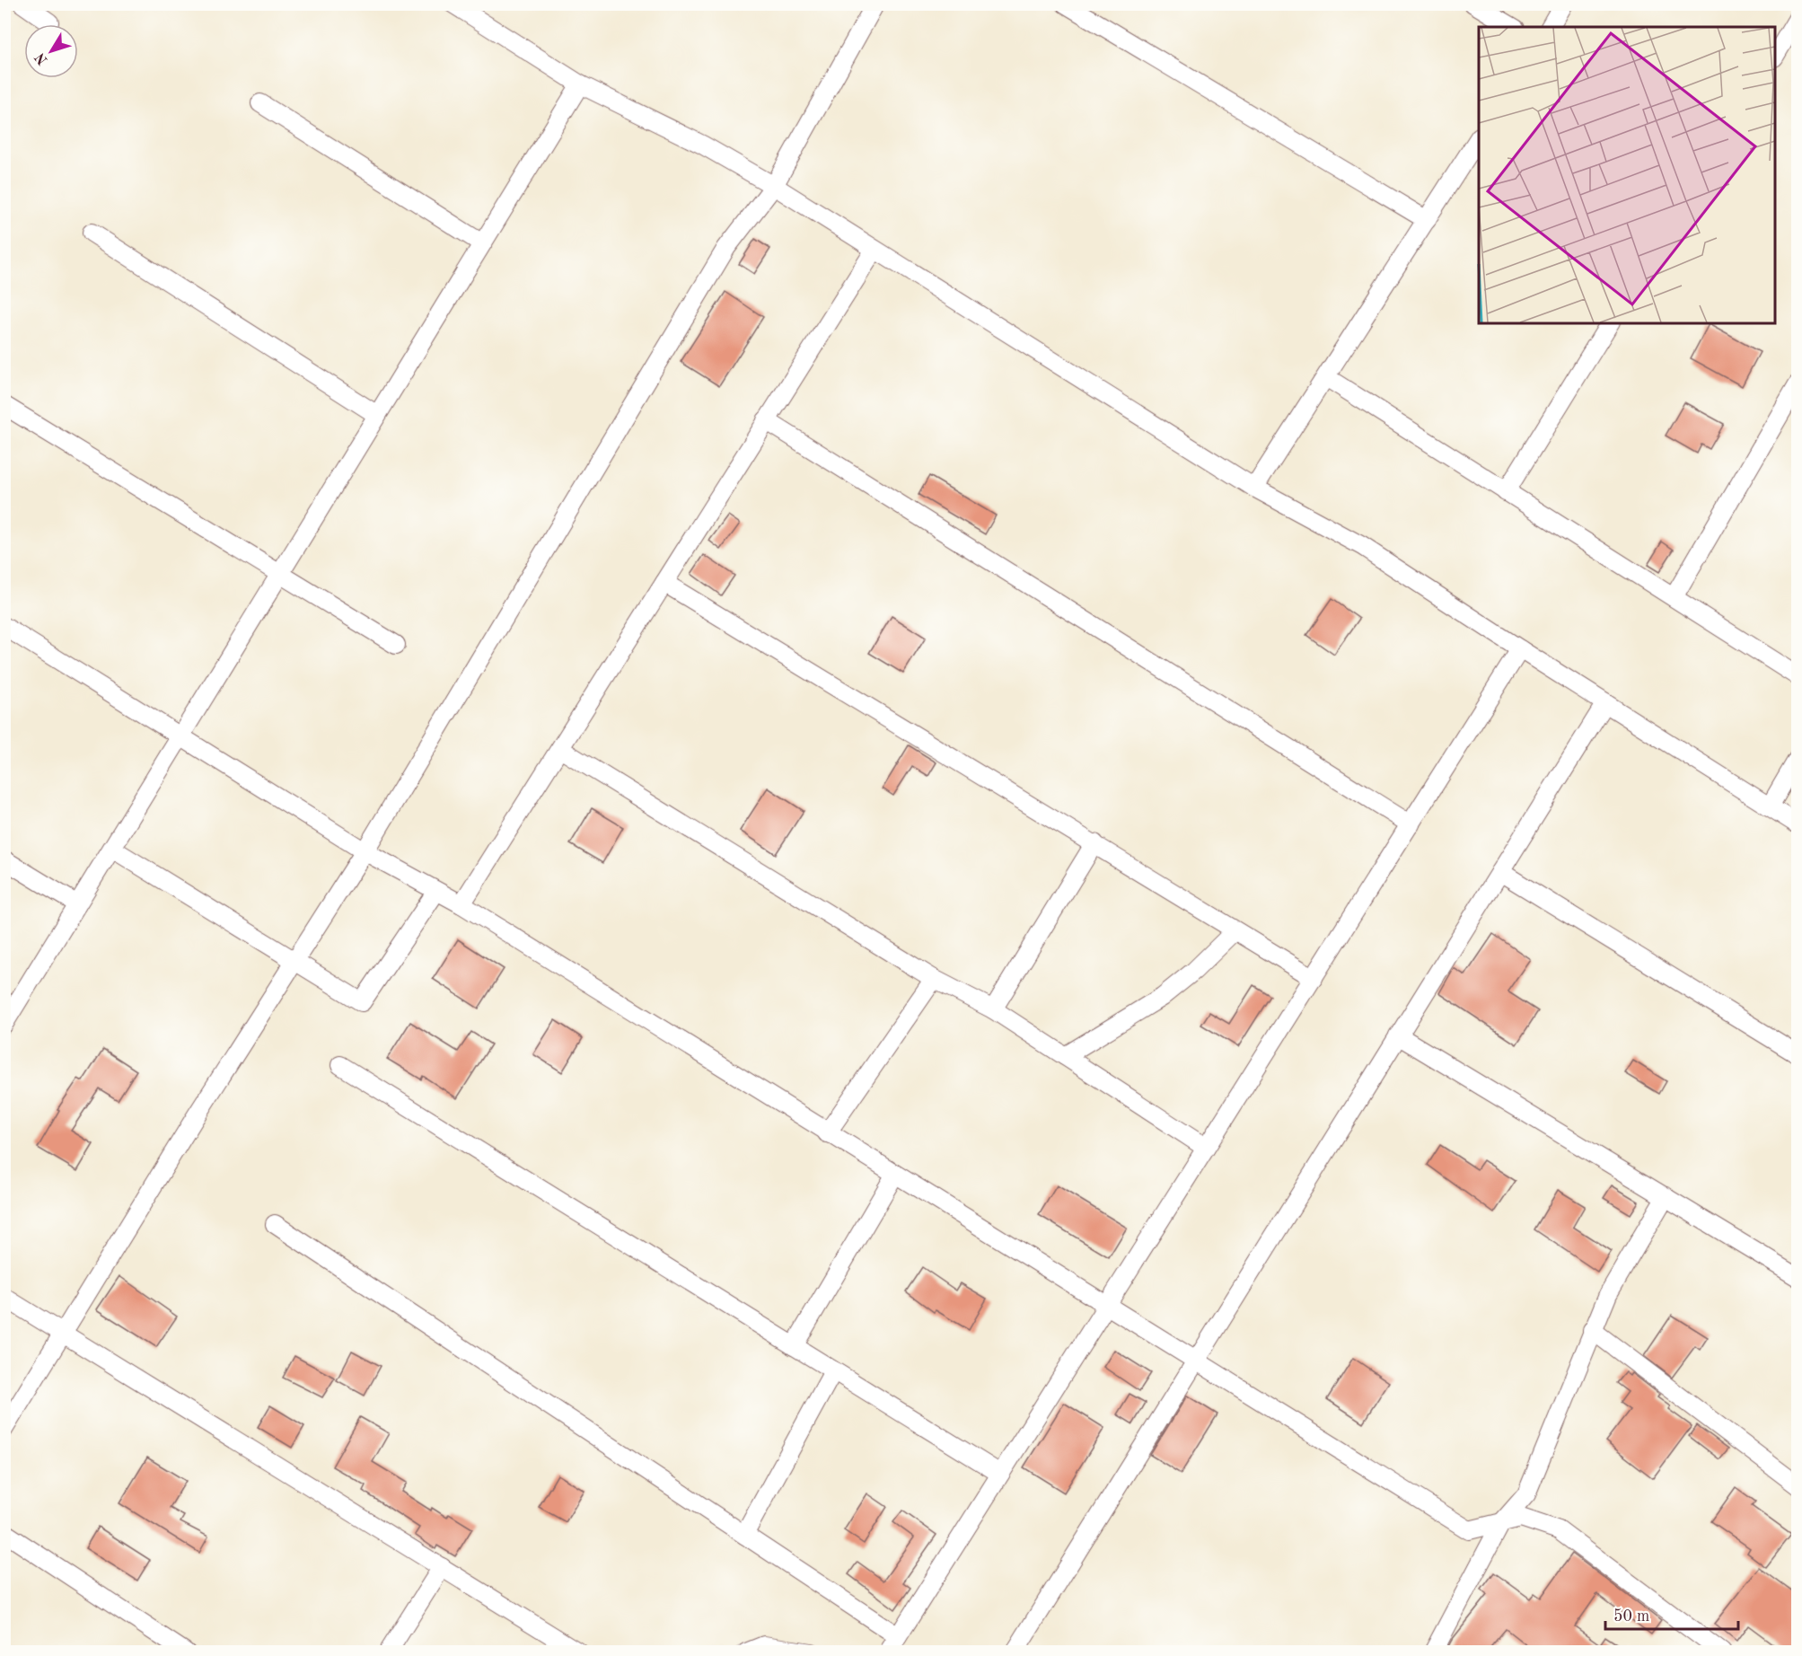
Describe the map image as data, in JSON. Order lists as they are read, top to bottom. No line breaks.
{"scale_bar":"50 m","north":"bottom left"}
